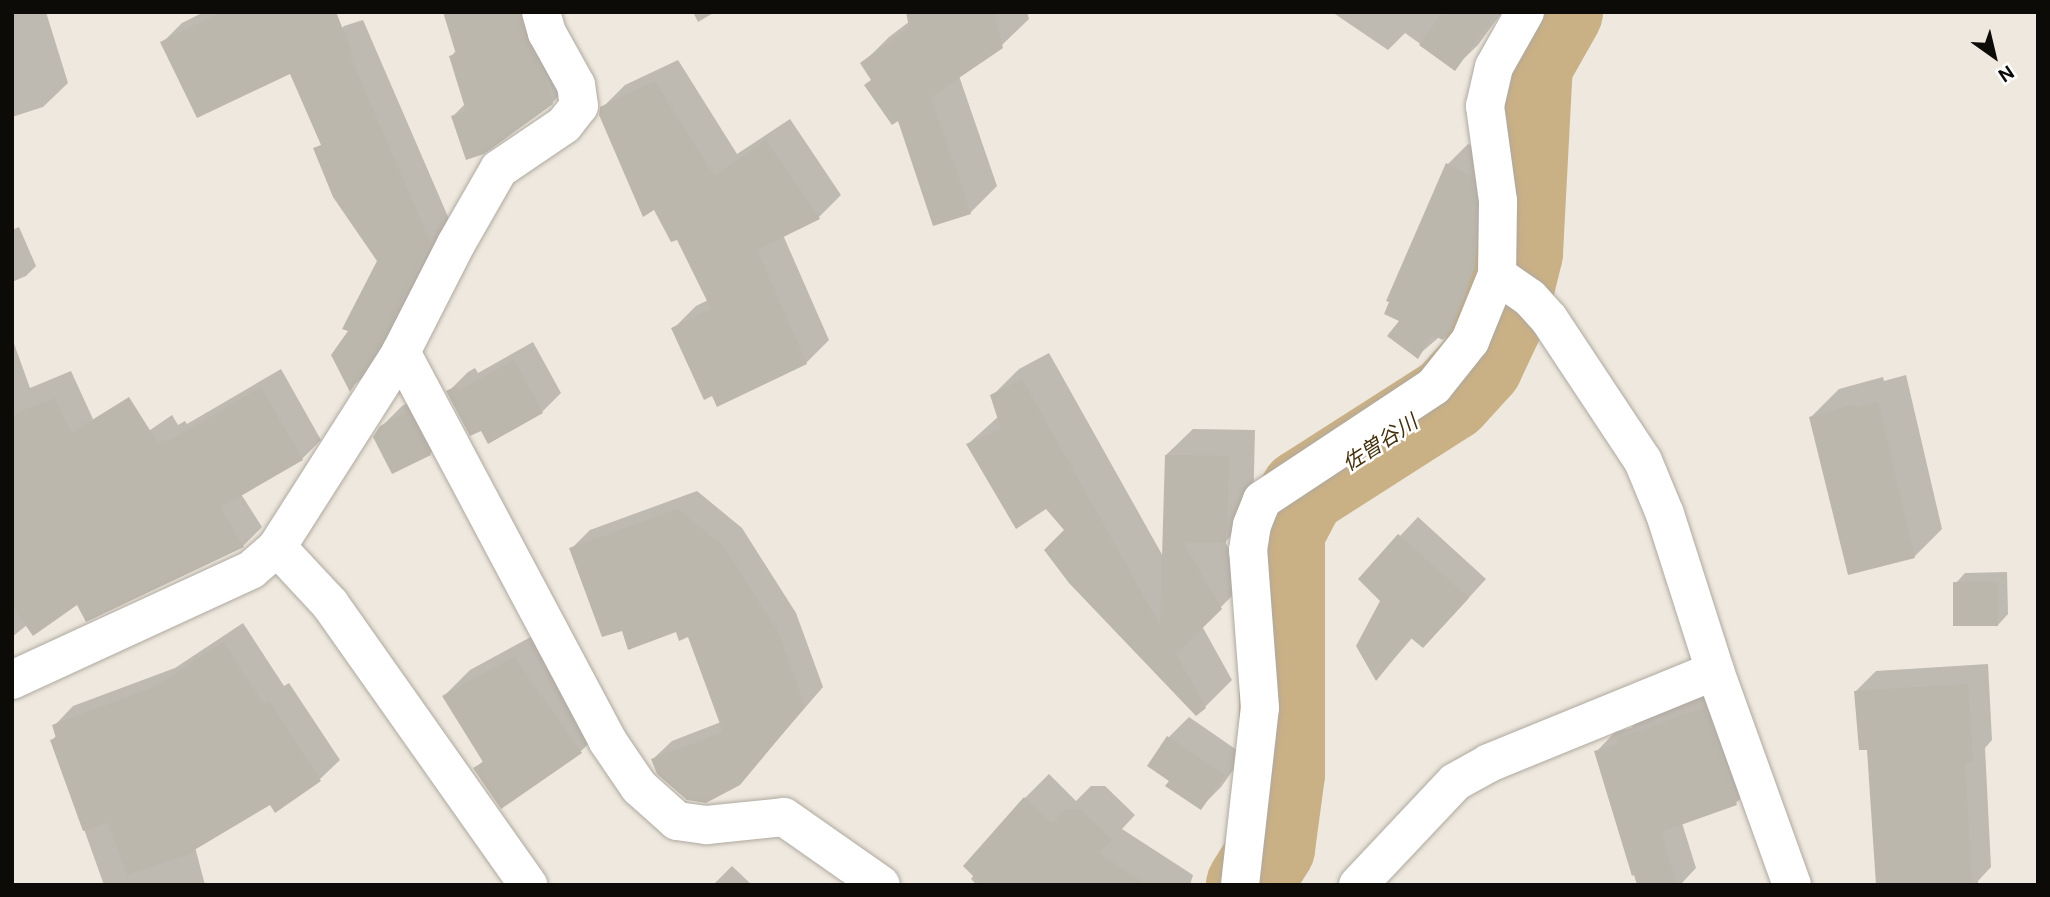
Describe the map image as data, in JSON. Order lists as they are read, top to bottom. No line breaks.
{"water":["佐曽谷川"],"north":"bottom right"}
